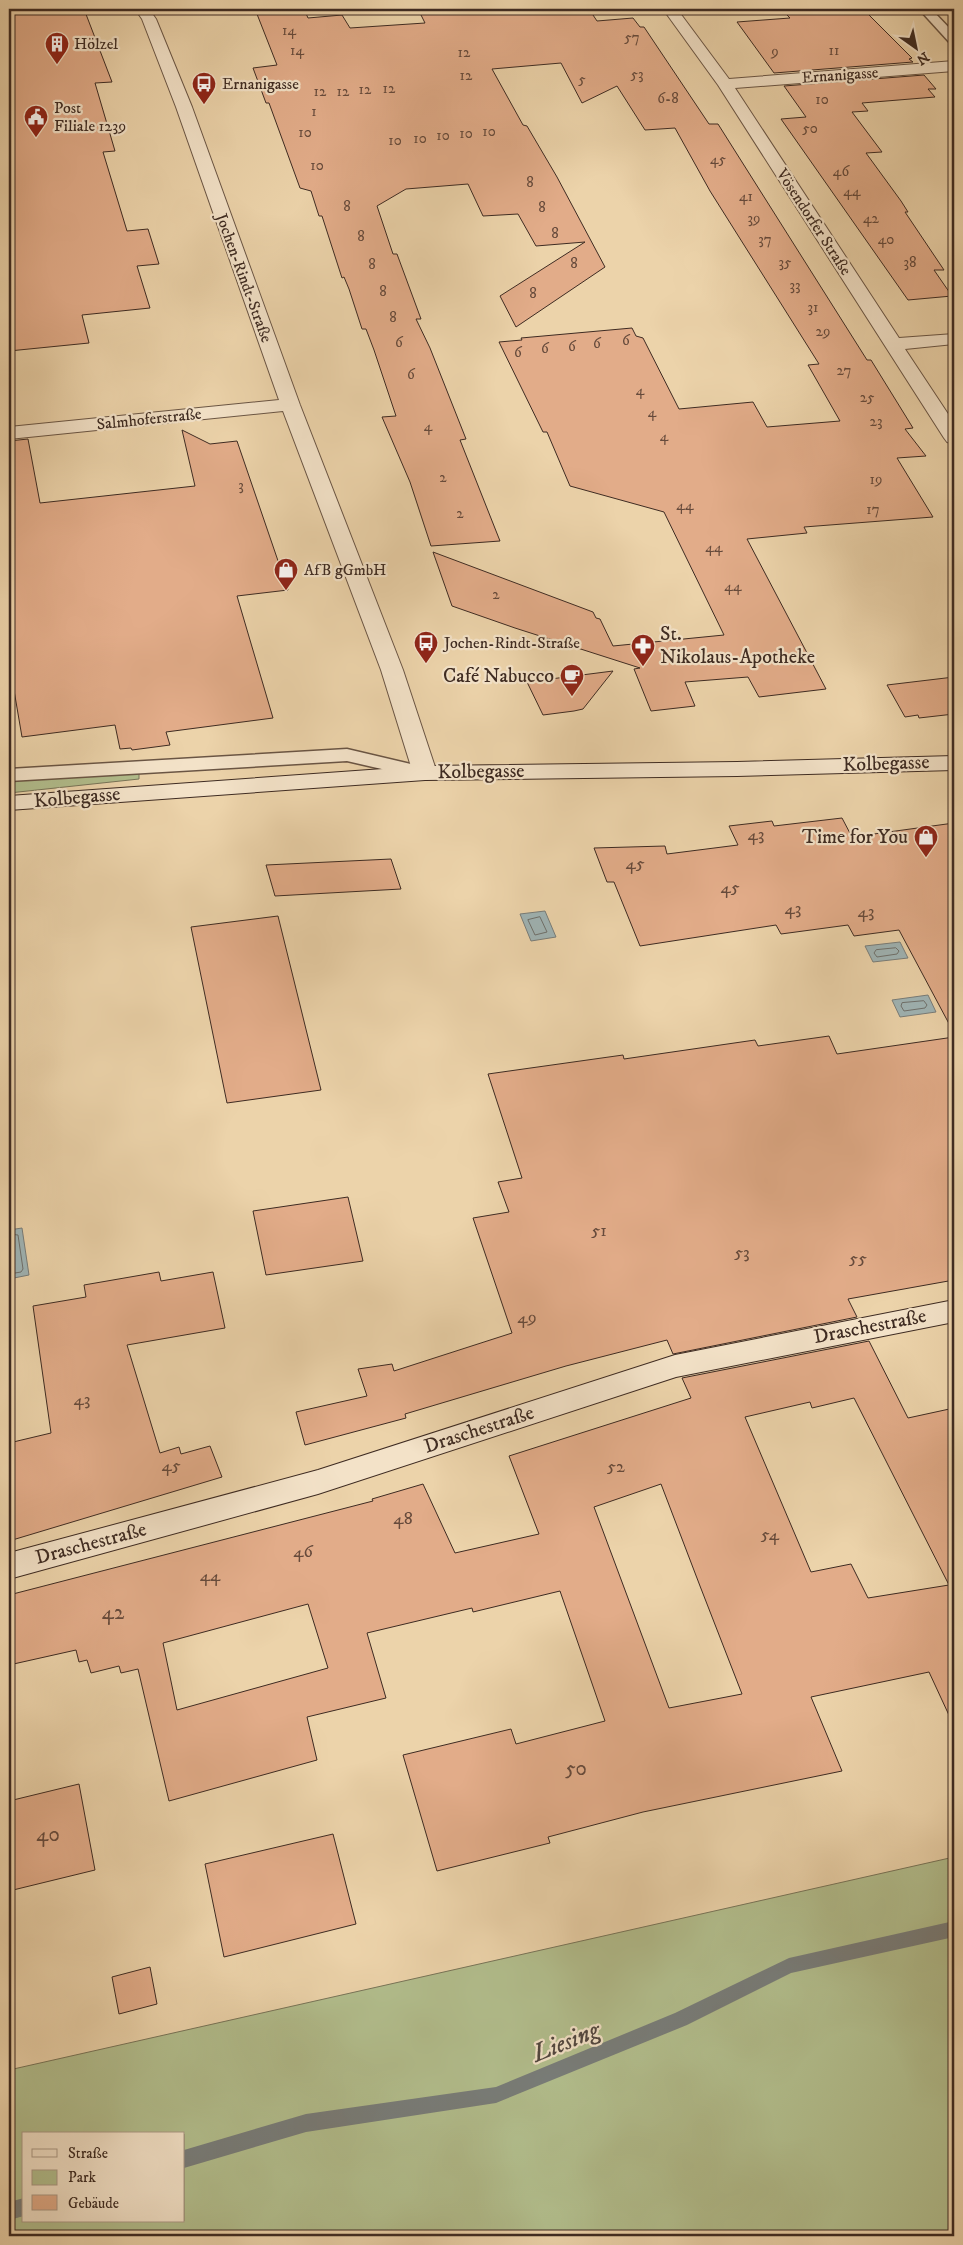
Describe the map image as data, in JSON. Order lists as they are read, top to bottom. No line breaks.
{"streets":{"street":["Ernanigasse","Vösendorfer Straße","Jochen-Rindt-Straße","Salmhoferstraße","Kolbegasse","Draschestraße"]},"crossings":[["Ernanigasse","Vösendorfer Straße"],["Jochen-Rindt-Straße","Salmhoferstraße"],["Jochen-Rindt-Straße","Kolbegasse"]],"water":["Liesing"],"places":{"building":["Hölzel"],"bus stop":["Ernanigasse","Jochen-Rindt-Straße"],"public building":["Post Filiale 1239"],"shop":["AfB gGmbH","Time for You"],"pharmacy":["St. Nikolaus-Apotheke"],"cafe":["Café Nabucco"]},"house_numbers":["14","57","14","11","9","12","53","12","5","12","12","12","12","6-8","10","1","50","10","10","10","10","10","10","45","10","46","8","44","41","8","8","39","42","8","8","37","40","35","38","8","8","33","8","8","31","8","29","6","6","6","6","6","6","27","6","4","25","4","23","4","4","2","19","3","44","17","2","44","44","2","43","45","45","43","43","51","53","55","49","43","45","52","48","54","46","44","42","50","40"],"legend":["Straße","Park","Gebäude"],"north":"bottom right"}
